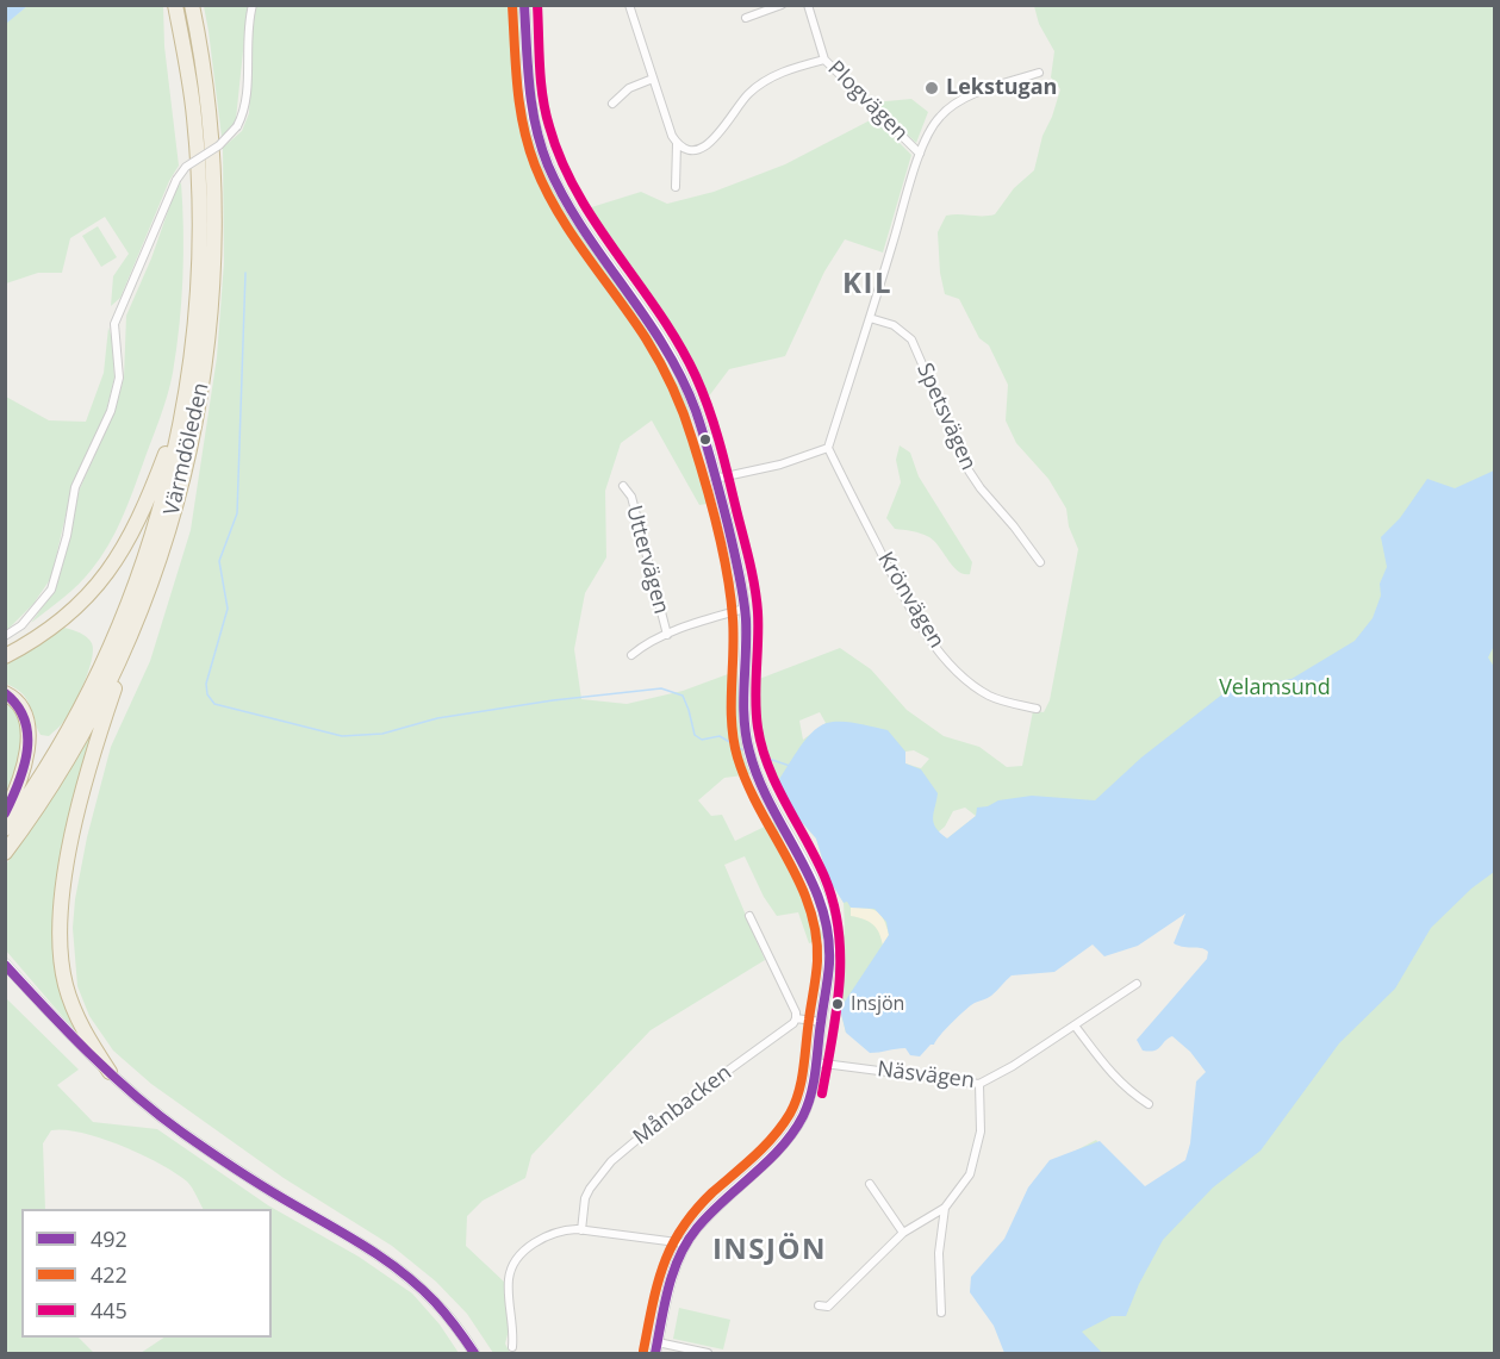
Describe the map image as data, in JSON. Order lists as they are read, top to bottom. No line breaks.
{"streets":{"highway":["Värmdöleden"],"street":["Plogvägen","Spetsvägen","Uttervägen","Krönvägen","Näsvägen","Månbacken"]},"districts":["KIL","INSJÖN"],"parks":["Velamsund"],"places":["Lekstugan","Insjön"],"lines":["transit line 492","transit line 445","transit line 422"],"legend":["492","422","445"]}
